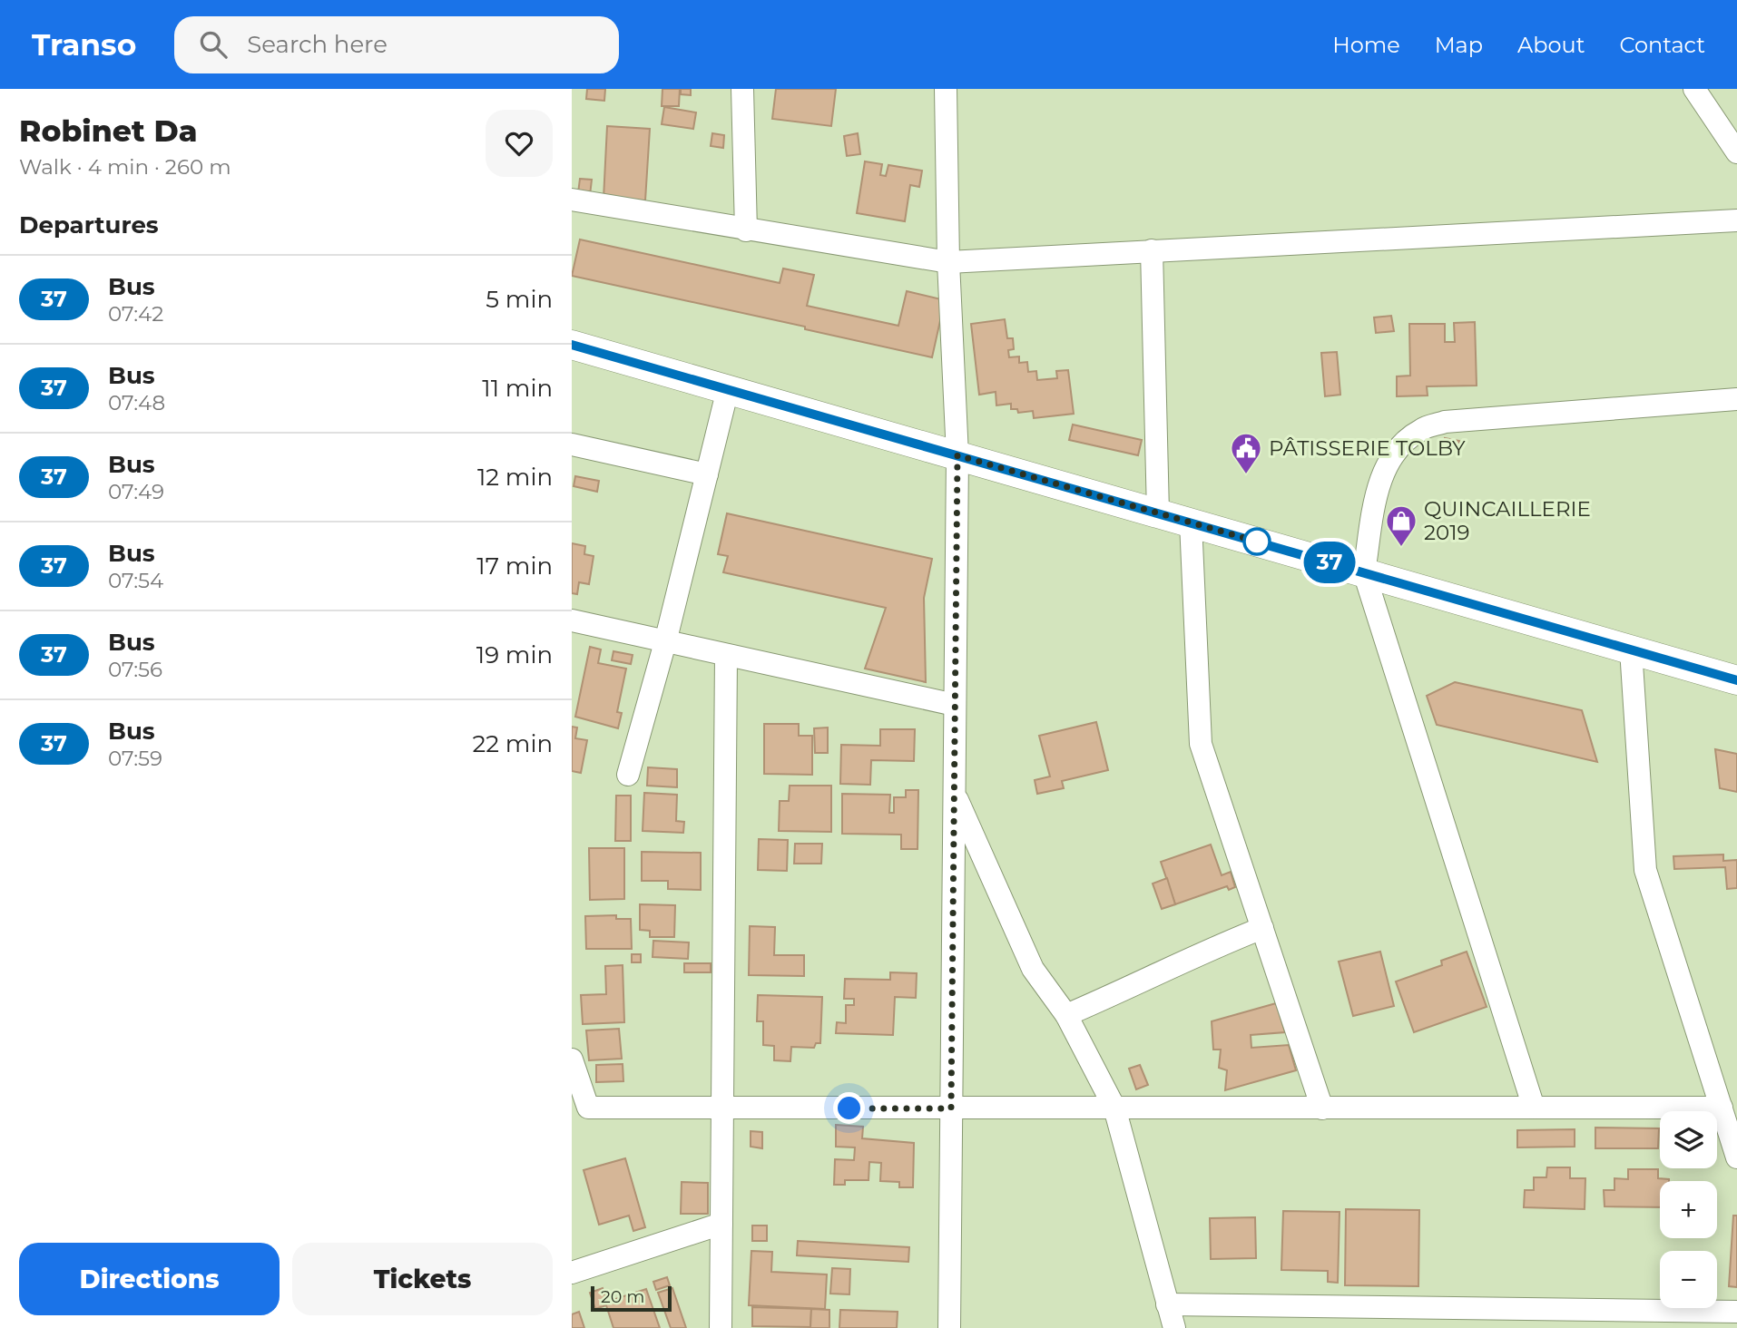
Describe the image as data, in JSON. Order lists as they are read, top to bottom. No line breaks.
{"places":{"public building":["PÂTISSERIE TOLBY"],"shop":["QUINCAILLERIE 2019"]},"lines":["bus line 37"],"scale_bar":"20 m","page":{"header":"Transo","search":"Search here","nav":["Home","Map","About","Contact"],"heading":[["Robinet Da","Walk · 4 min · 260 m"],"Departures"],"on_map":"37","list":[{"mark":"37","name":"Bus","note":"07:42","value":"5 min"},{"mark":"37","name":"Bus","note":"07:48","value":"11 min"},{"mark":"37","name":"Bus","note":"07:49","value":"12 min"},{"mark":"37","name":"Bus","note":"07:54","value":"17 min"},{"mark":"37","name":"Bus","note":"07:56","value":"19 min"},{"mark":"37","name":"Bus","note":"07:59","value":"22 min"}],"map_buttons":["+","−"],"buttons":["Directions","Tickets"],"scale":"20 m"}}
